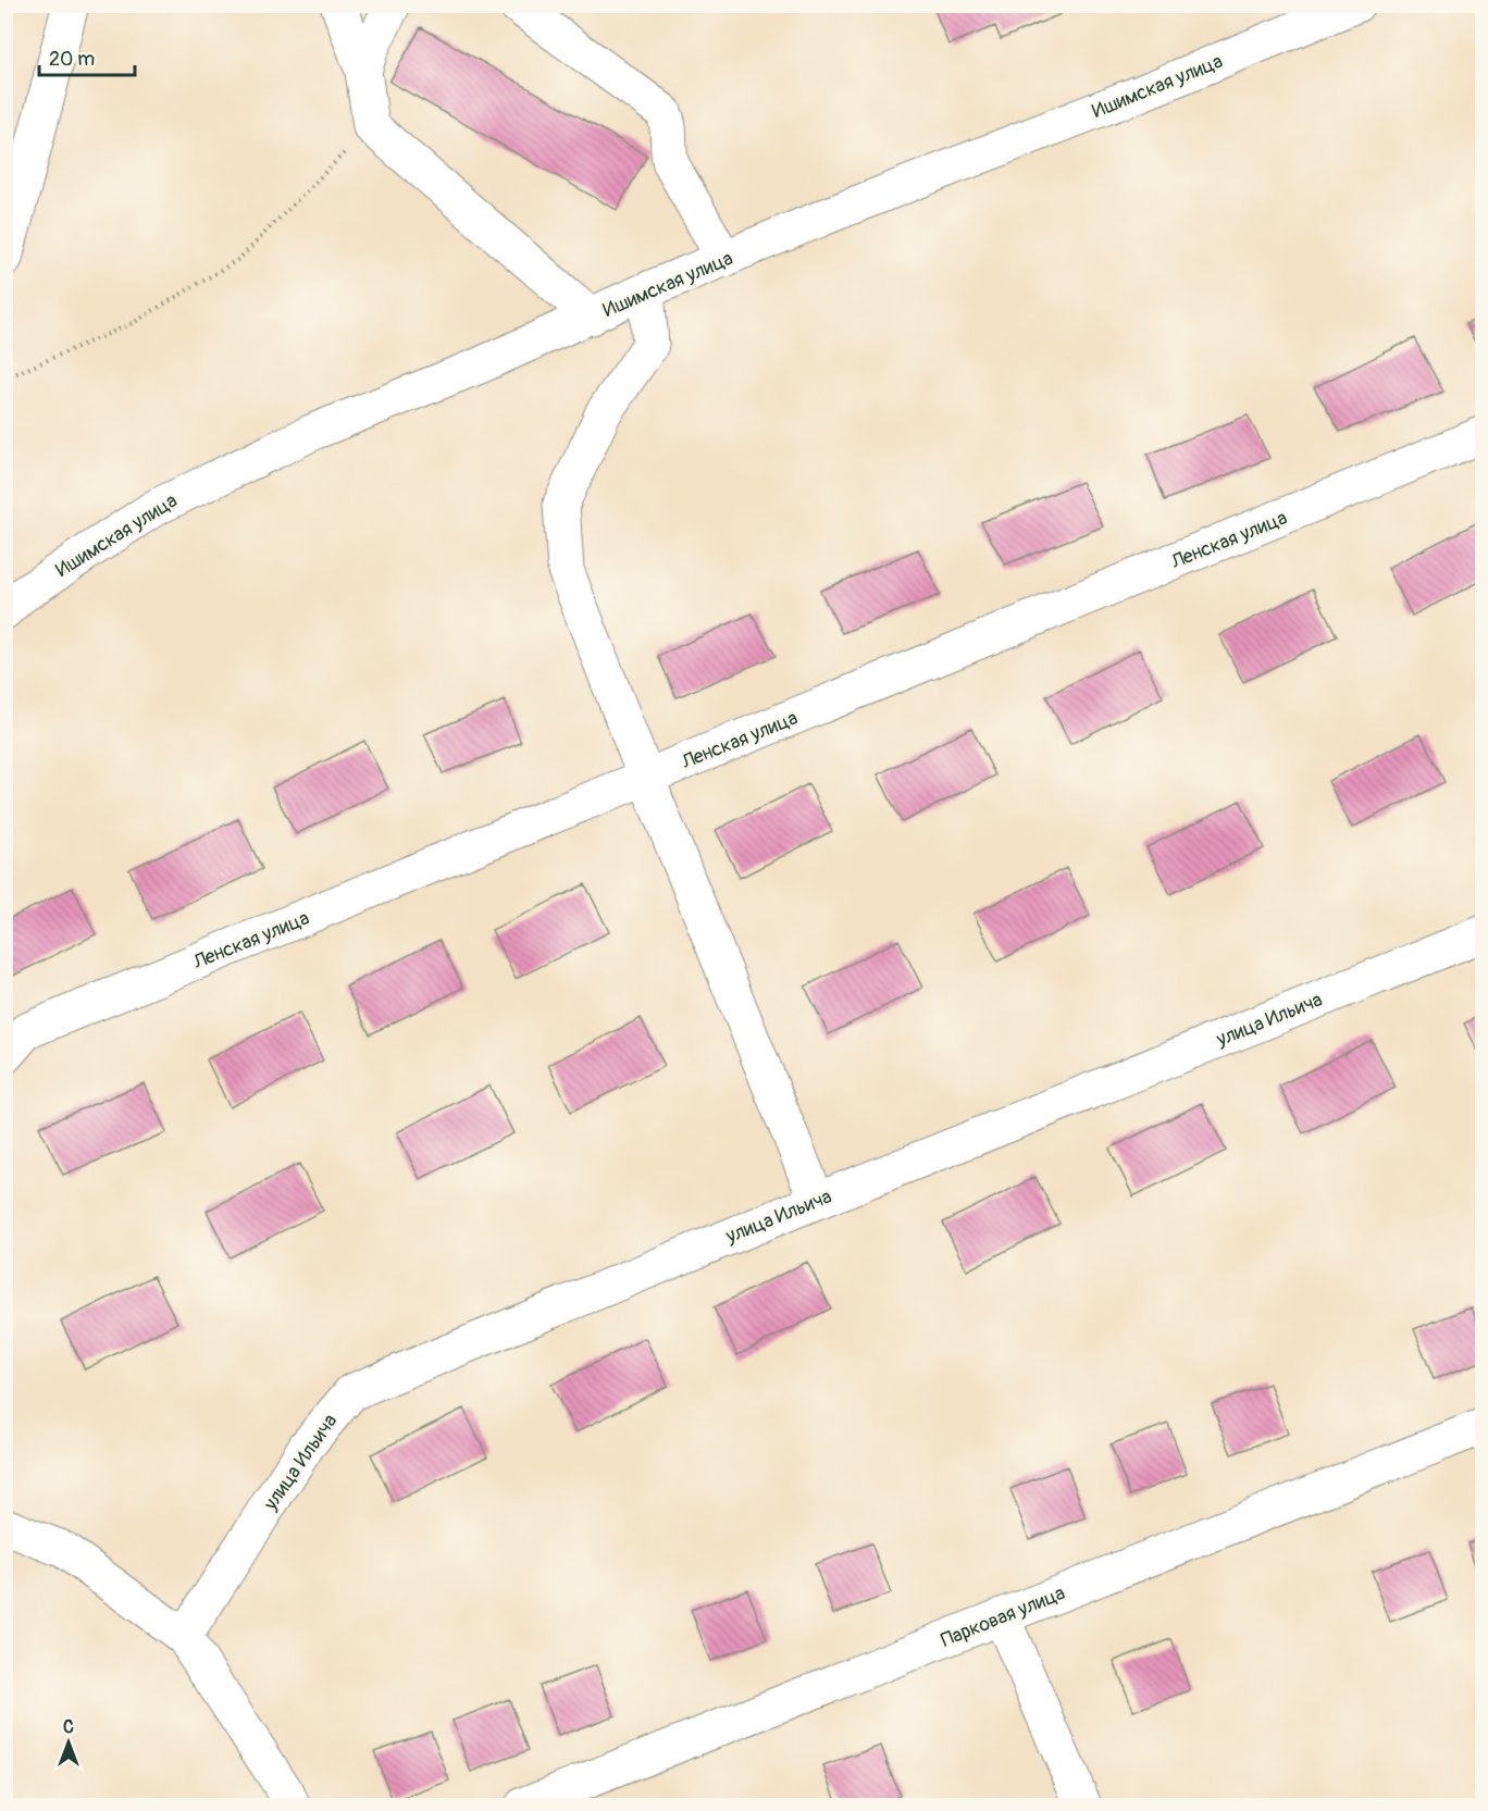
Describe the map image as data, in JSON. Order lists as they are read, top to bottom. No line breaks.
{"streets":{"street":["Ишимская улица","Ленская улица","улица Ильича","Парковая улица"]},"scale_bar":"20 m","north":"top"}
